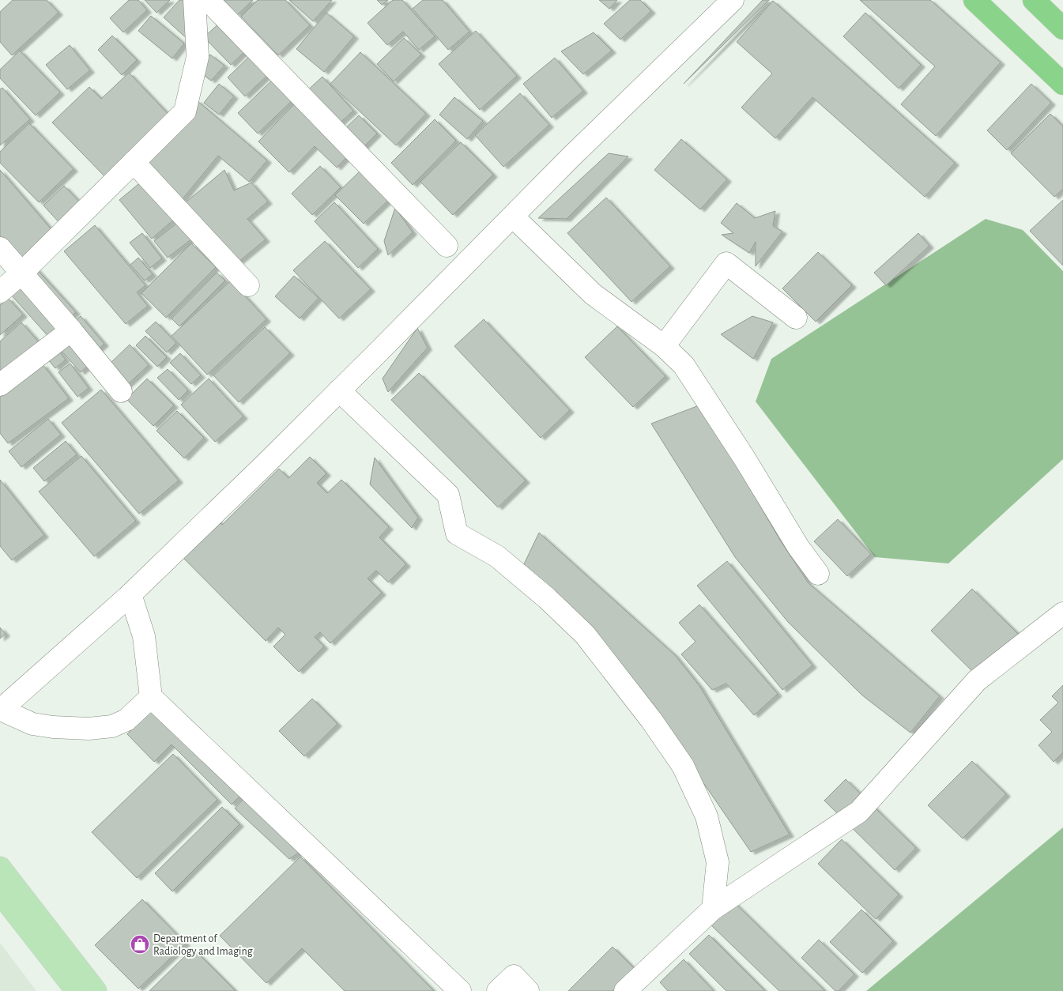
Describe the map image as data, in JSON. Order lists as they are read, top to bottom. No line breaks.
{"places":{"shop":["Department of Radiology and Imaging"]}}
